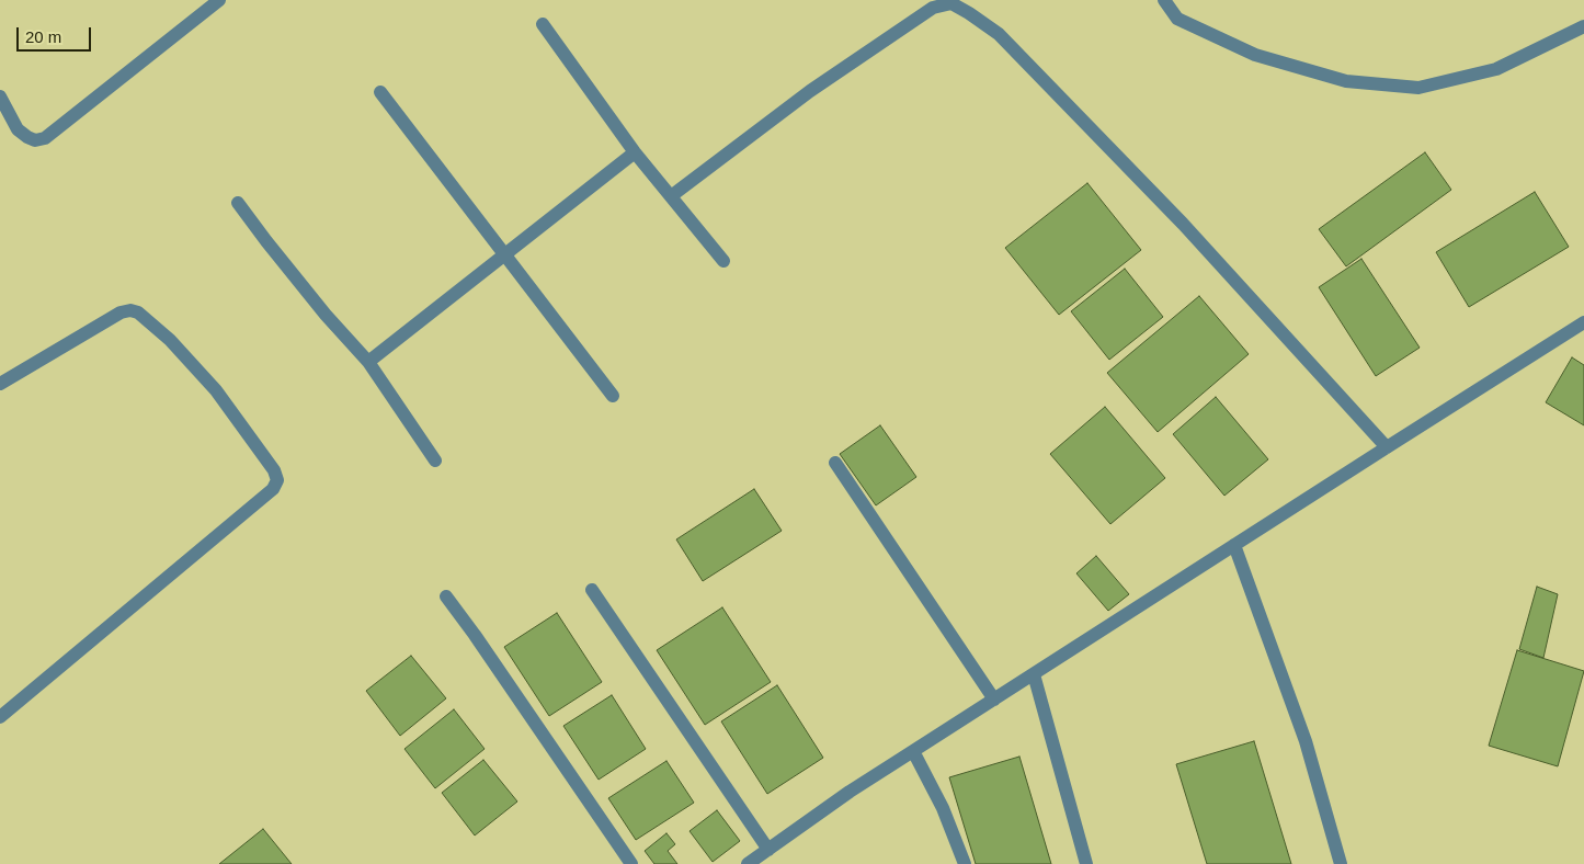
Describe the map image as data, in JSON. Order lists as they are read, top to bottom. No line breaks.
{"scale_bar":"20 m"}
